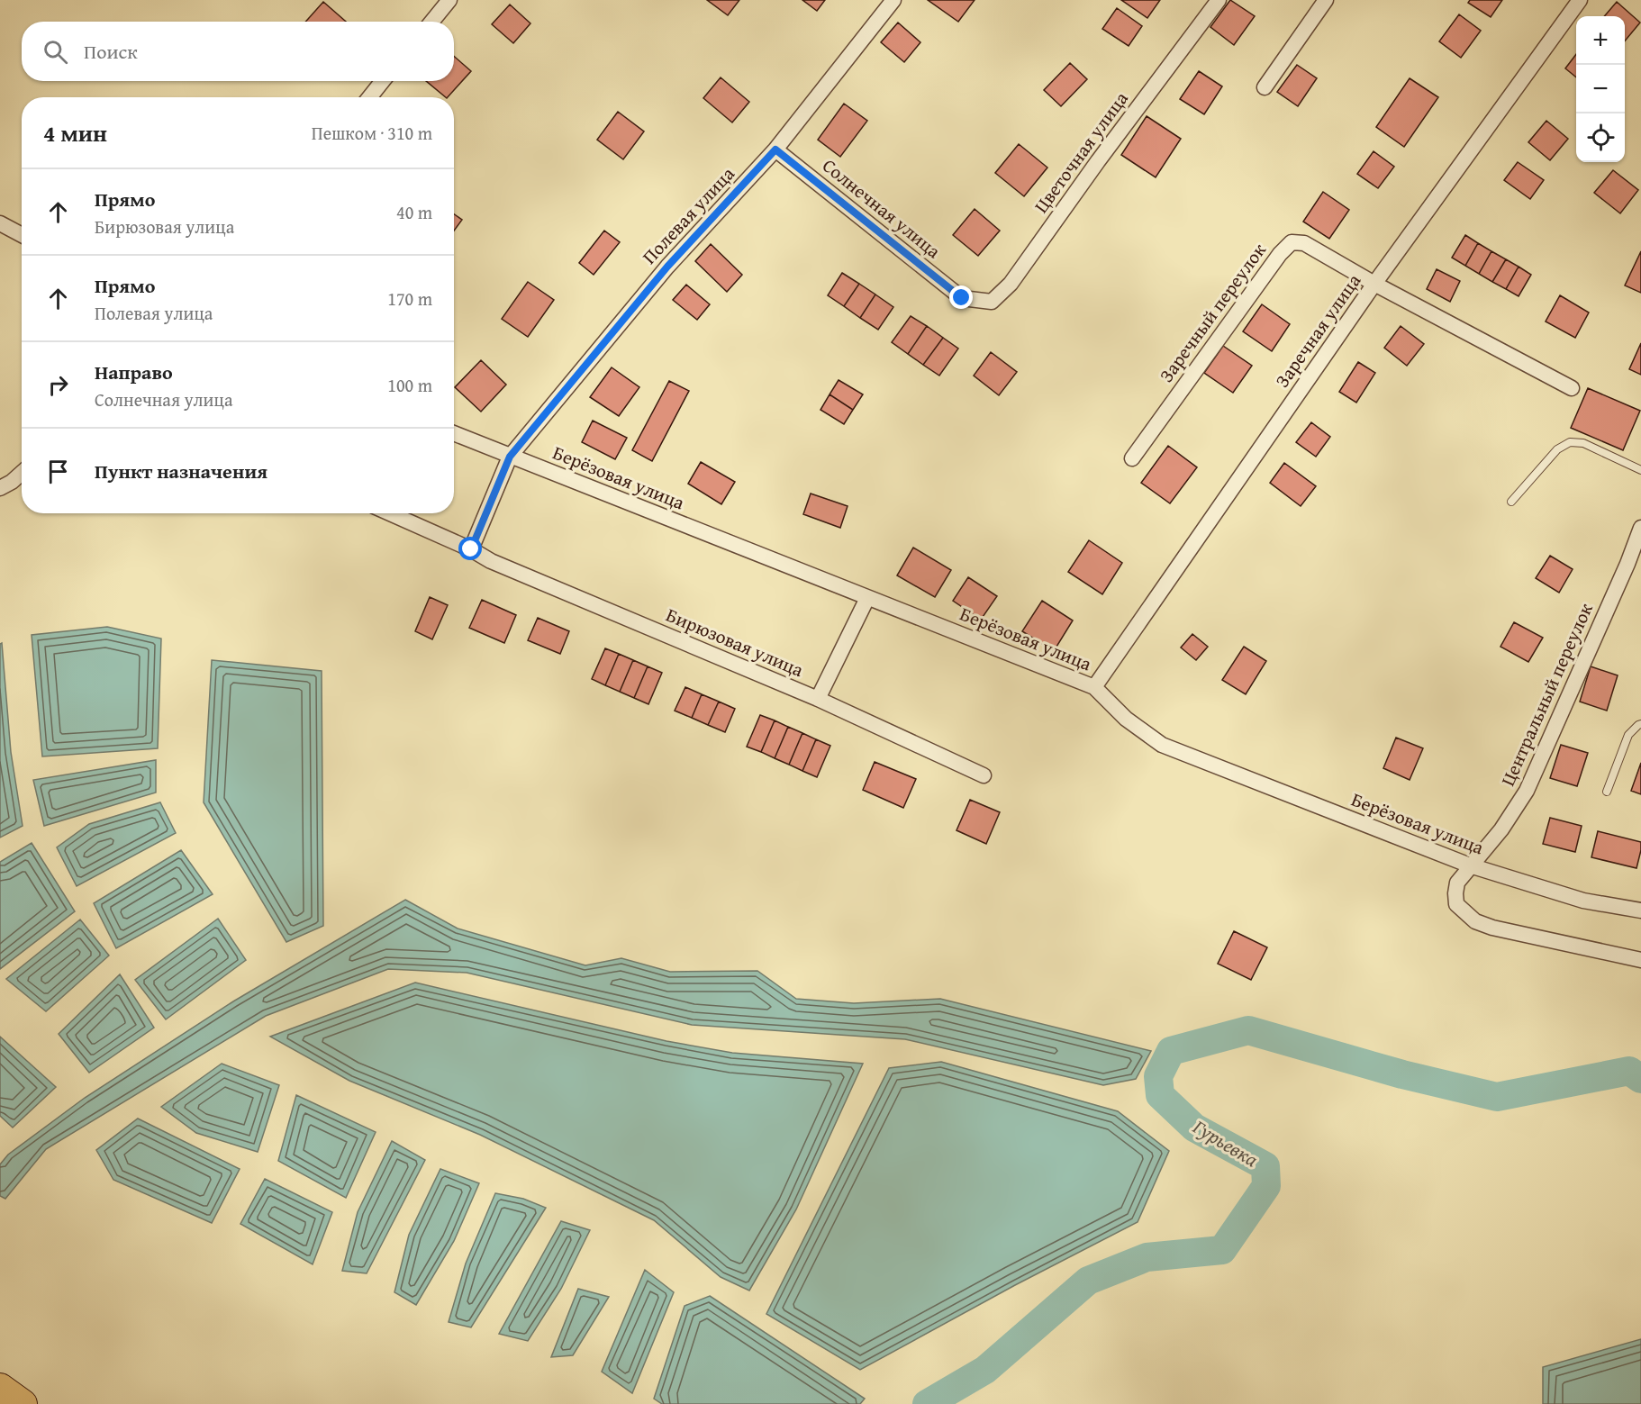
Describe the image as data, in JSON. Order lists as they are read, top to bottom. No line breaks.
{"streets":{"street":["Цветочная улица","Солнечная улица","Полевая улица","Заречный переулок","Заречная улица","Берёзовая улица","Бирюзовая улица","Центральный переулок"]},"crossings":[["Цветочная улица","Солнечная улица"],["Солнечная улица","Полевая улица"],["Полевая улица","Берёзовая улица"],["Заречный переулок","Заречная улица"],["Заречная улица","Берёзовая улица"],["Берёзовая улица","Центральный переулок"]],"water":["Гурьевка"],"page":{"map_buttons":["+","−"],"search":"Поиск","heading":["4 мин","Пешком · 310 m"],"list":[["Прямо","Бирюзовая улица","40 m"],["Прямо","Полевая улица","170 m"],["Направо","Солнечная улица","100 m"],"Пункт назначения"]}}
